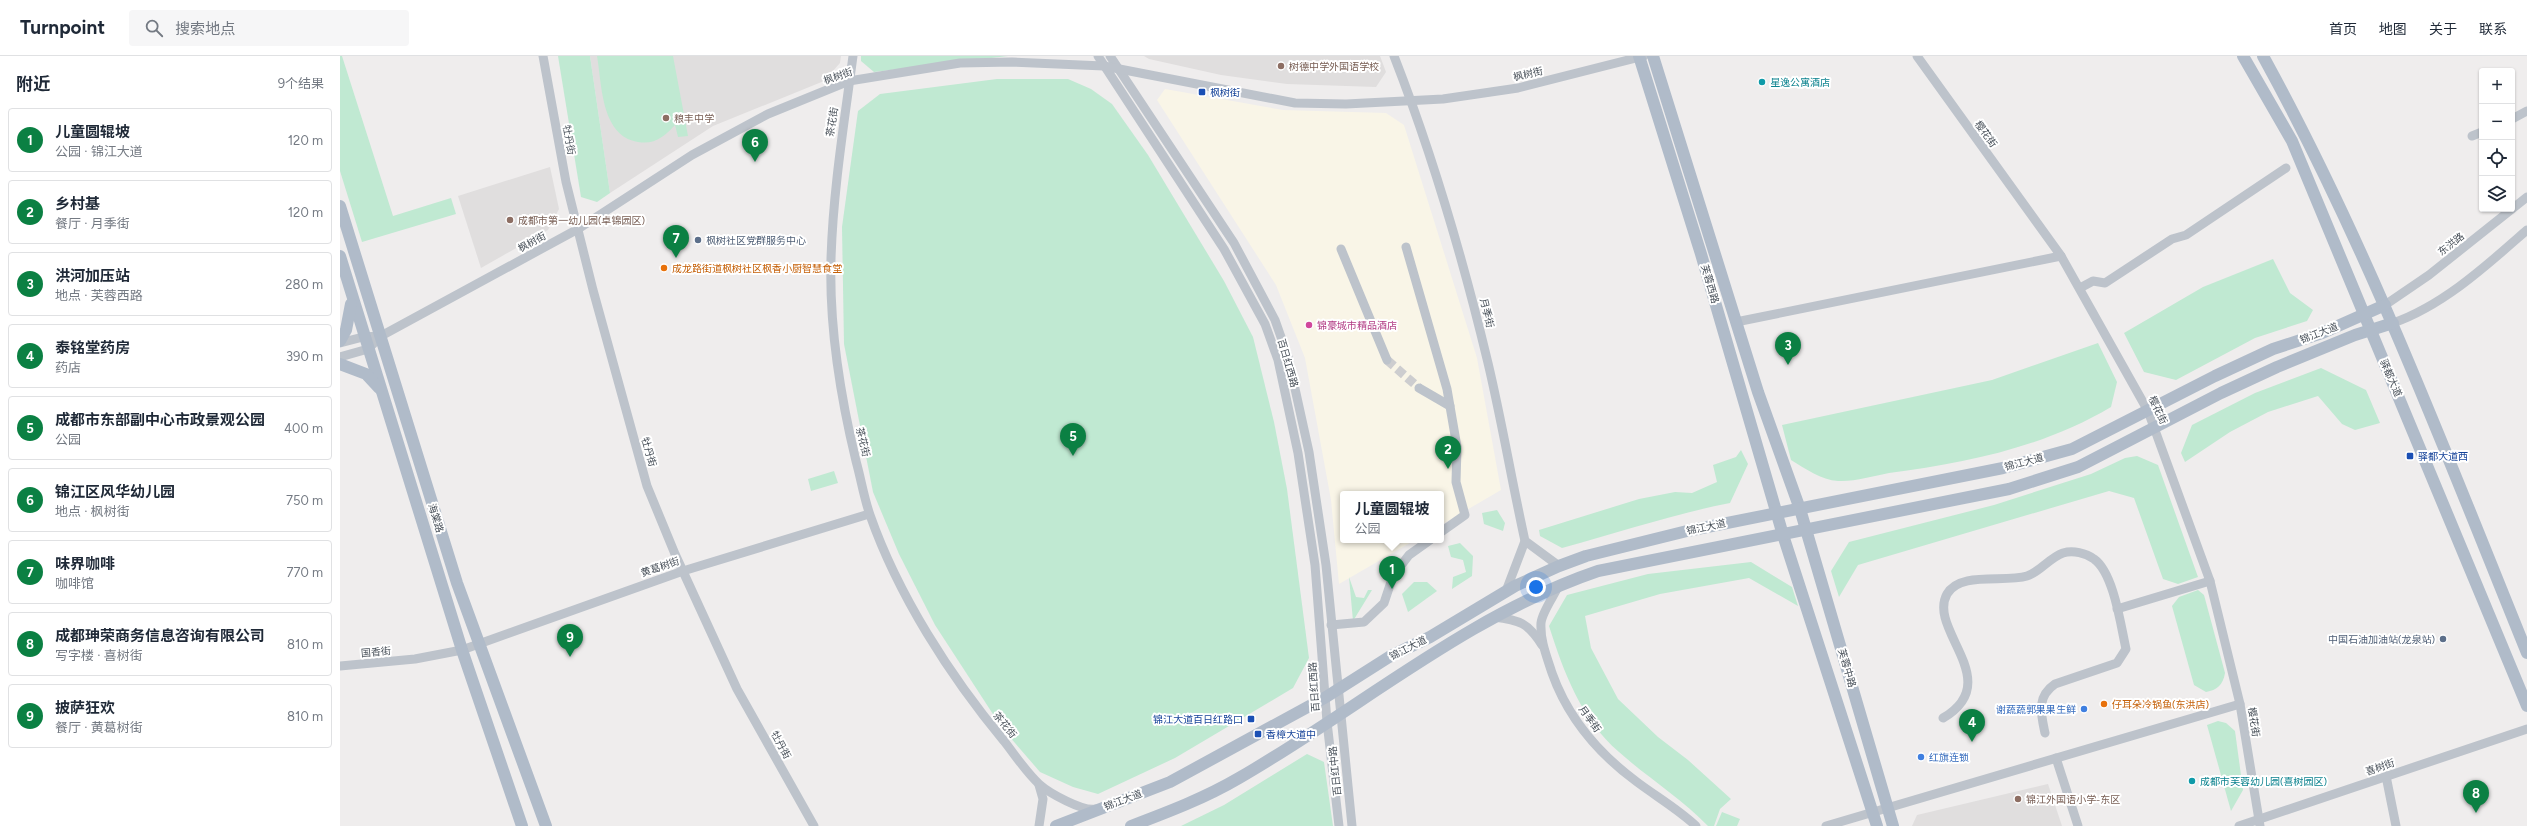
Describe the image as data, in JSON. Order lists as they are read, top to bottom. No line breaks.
{"streets":{"main road":["芙蓉西路","锦江大道","驿都大道","海棠路","芙蓉中路"],"street":["枫树街","茶花街","樱花街","牡丹街","东洪路","月季街","百日红西路","黄葛树街","国香街","喜树街","百日红中路"]},"crossings":[["枫树街","茶花街"],["枫树街","牡丹街"],["枫树街","芙蓉西路"],["枫树街","月季街"],["枫树街","百日红西路"],["枫树街","海棠路"],["茶花街","锦江大道"],["茶花街","黄葛树街"],["樱花街","锦江大道"],["樱花街","喜树街"],["牡丹街","黄葛树街"],["东洪路","锦江大道"],["芙蓉西路","锦江大道"],["芙蓉西路","芙蓉中路"],["月季街","锦江大道"],["锦江大道","百日红西路"],["锦江大道","驿都大道"],["锦江大道","芙蓉中路"],["锦江大道","百日红中路"],["百日红西路","百日红中路"],["海棠路","黄葛树街"],["海棠路","国香街"],["黄葛树街","国香街"]],"places":{"other":["树德中学外国语学校","星逸公寓酒店","粮丰中学","成都市第一幼儿园(卓锦园区)","枫树社区党群服务中心","成龙路街道枫树社区枫香小厨智慧食堂","锦豪城市精品酒店","中国石油加油站(龙泉站)","仔耳朵冷锅鱼(东洪店)","谢蔬蔬郭果果生鲜","红旗连锁","成都市芙蓉幼儿园(喜树园区)","锦江外国语小学-东区"],"transit":["枫树街","驿都大道西","锦江大道百日红路口","香樟大道中"]},"page":{"header":"Turnpoint","search":"搜索地点","nav":["首页","地图","关于","联系"],"heading":["附近","9个结果"],"map_buttons":["+","−"],"list":[{"mark":"1","name":"儿童圆辊坡","note":"公园 · 锦江大道","value":"120 m"},{"mark":"2","name":"乡村基","note":"餐厅 · 月季街","value":"120 m"},{"mark":"3","name":"洪河加压站","note":"地点 · 芙蓉西路","value":"280 m"},{"mark":"4","name":"泰铭堂药房","note":"药店","value":"390 m"},{"mark":"5","name":"成都市东部副中心市政景观公园","note":"公园","value":"400 m"},{"mark":"6","name":"锦江区风华幼儿园","note":"地点 · 枫树街","value":"750 m"},{"mark":"7","name":"味界咖啡","note":"咖啡馆","value":"770 m"},{"mark":"8","name":"成都珅荣商务信息咨询有限公司","note":"写字楼 · 喜树街","value":"810 m"},{"mark":"9","name":"披萨狂欢","note":"餐厅 · 黄葛树街","value":"810 m"}],"pins":["6","7","3","5","2","1","9","4","8"],"popup":["儿童圆辊坡","公园"]}}
